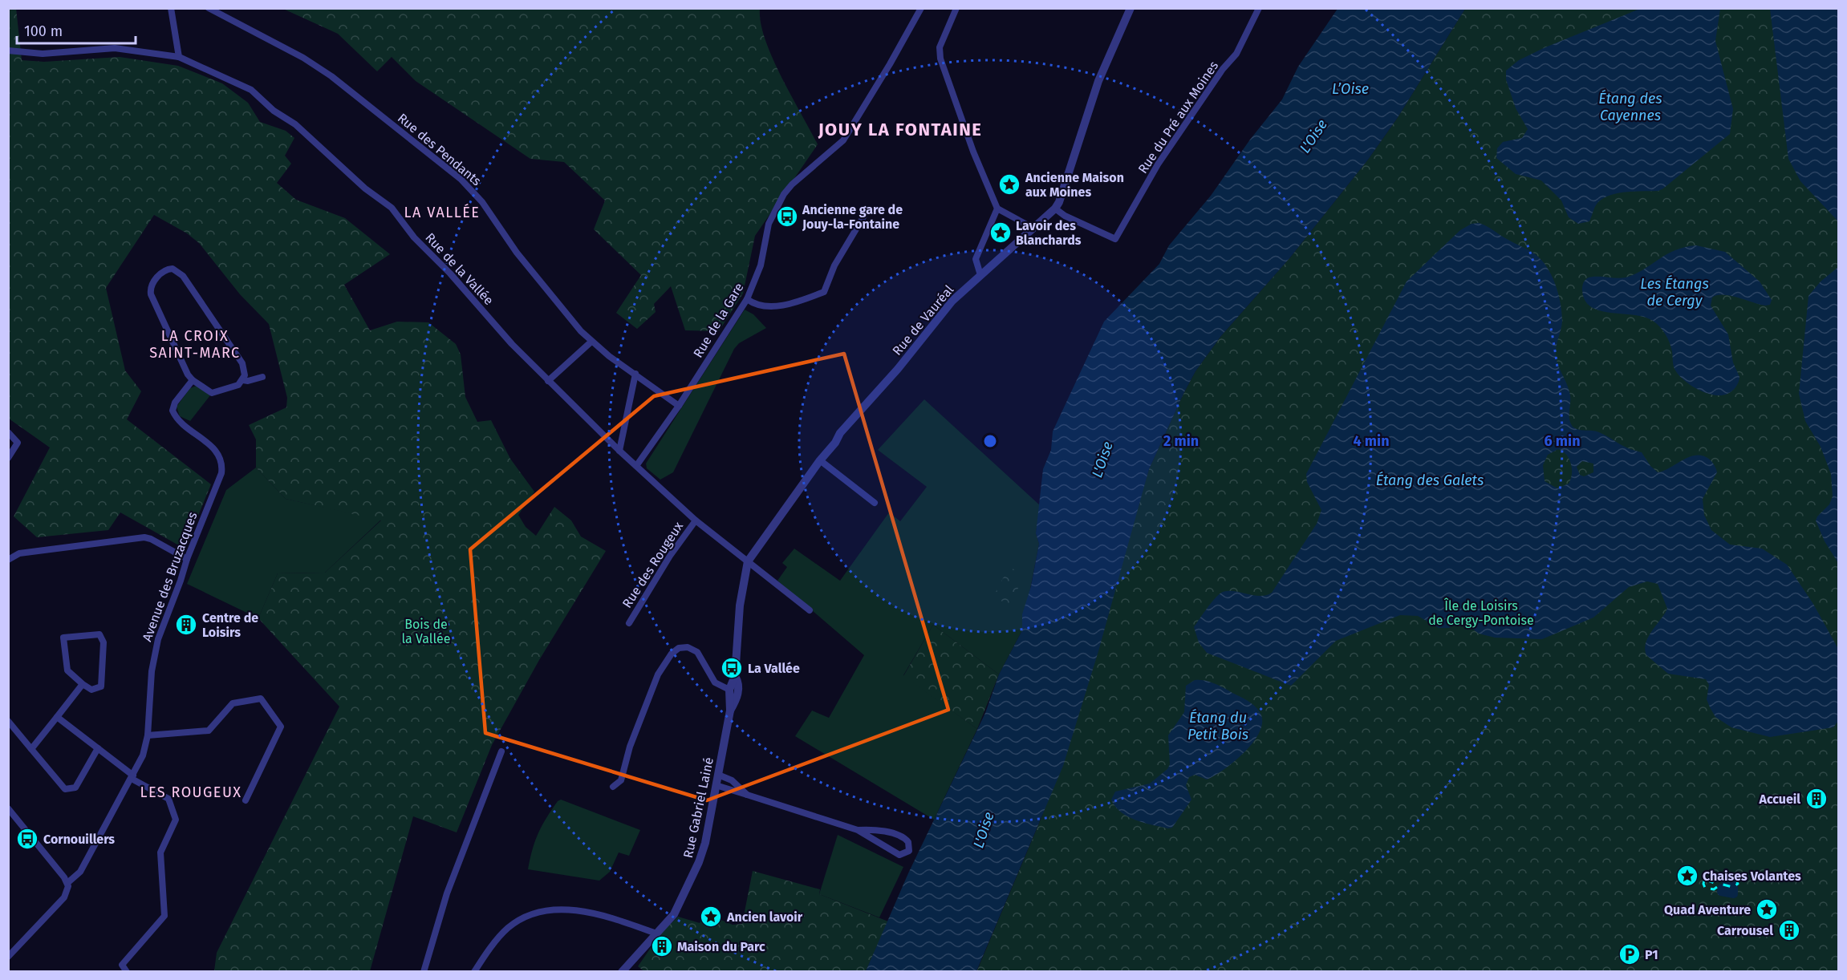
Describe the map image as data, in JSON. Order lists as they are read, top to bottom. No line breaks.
{"streets":{"street":["Rue du Pré aux Moines","Rue des Pendants","Rue de la Vallée","Rue de la Gare","Rue de Vauréal","Rue des Rougeux","Avenue des Bruzacques","Rue Gabriel Lainé"]},"crossings":[["Rue du Pré aux Moines","Rue de Vauréal"],["Rue des Pendants","Rue de la Gare"],["Rue de la Vallée","Rue de la Gare"],["Rue de la Vallée","Rue de Vauréal"],["Rue de la Vallée","Rue des Rougeux"],["Rue de la Vallée","Rue Gabriel Lainé"],["Rue de Vauréal","Rue Gabriel Lainé"]],"districts":["JOUY LA FONTAINE","LA VALLÉE","LA CROIX SAINT-MARC","LES ROUGEUX"],"water":["L’Oise","Étang des Cayennes","L'Oise","Les Étangs de Cergy","Étang des Galets","Étang du Petit Bois"],"parks":["Île de Loisirs de Cergy-Pontoise","Bois de la Vallée"],"places":{"place":["Ancienne Maison aux Moines","Lavoir des Blanchards","Chaises Volantes","Quad Aventure","Ancien lavoir"],"bus stop":["Ancienne gare de Jouy-la-Fontaine","La Vallée","Cornouillers"],"building":["Centre de Loisirs","Accueil","Carrousel","Maison du Parc"],"parking":["P1"]},"scale_bar":"100 m","rings":["2 min","4 min","6 min"]}
